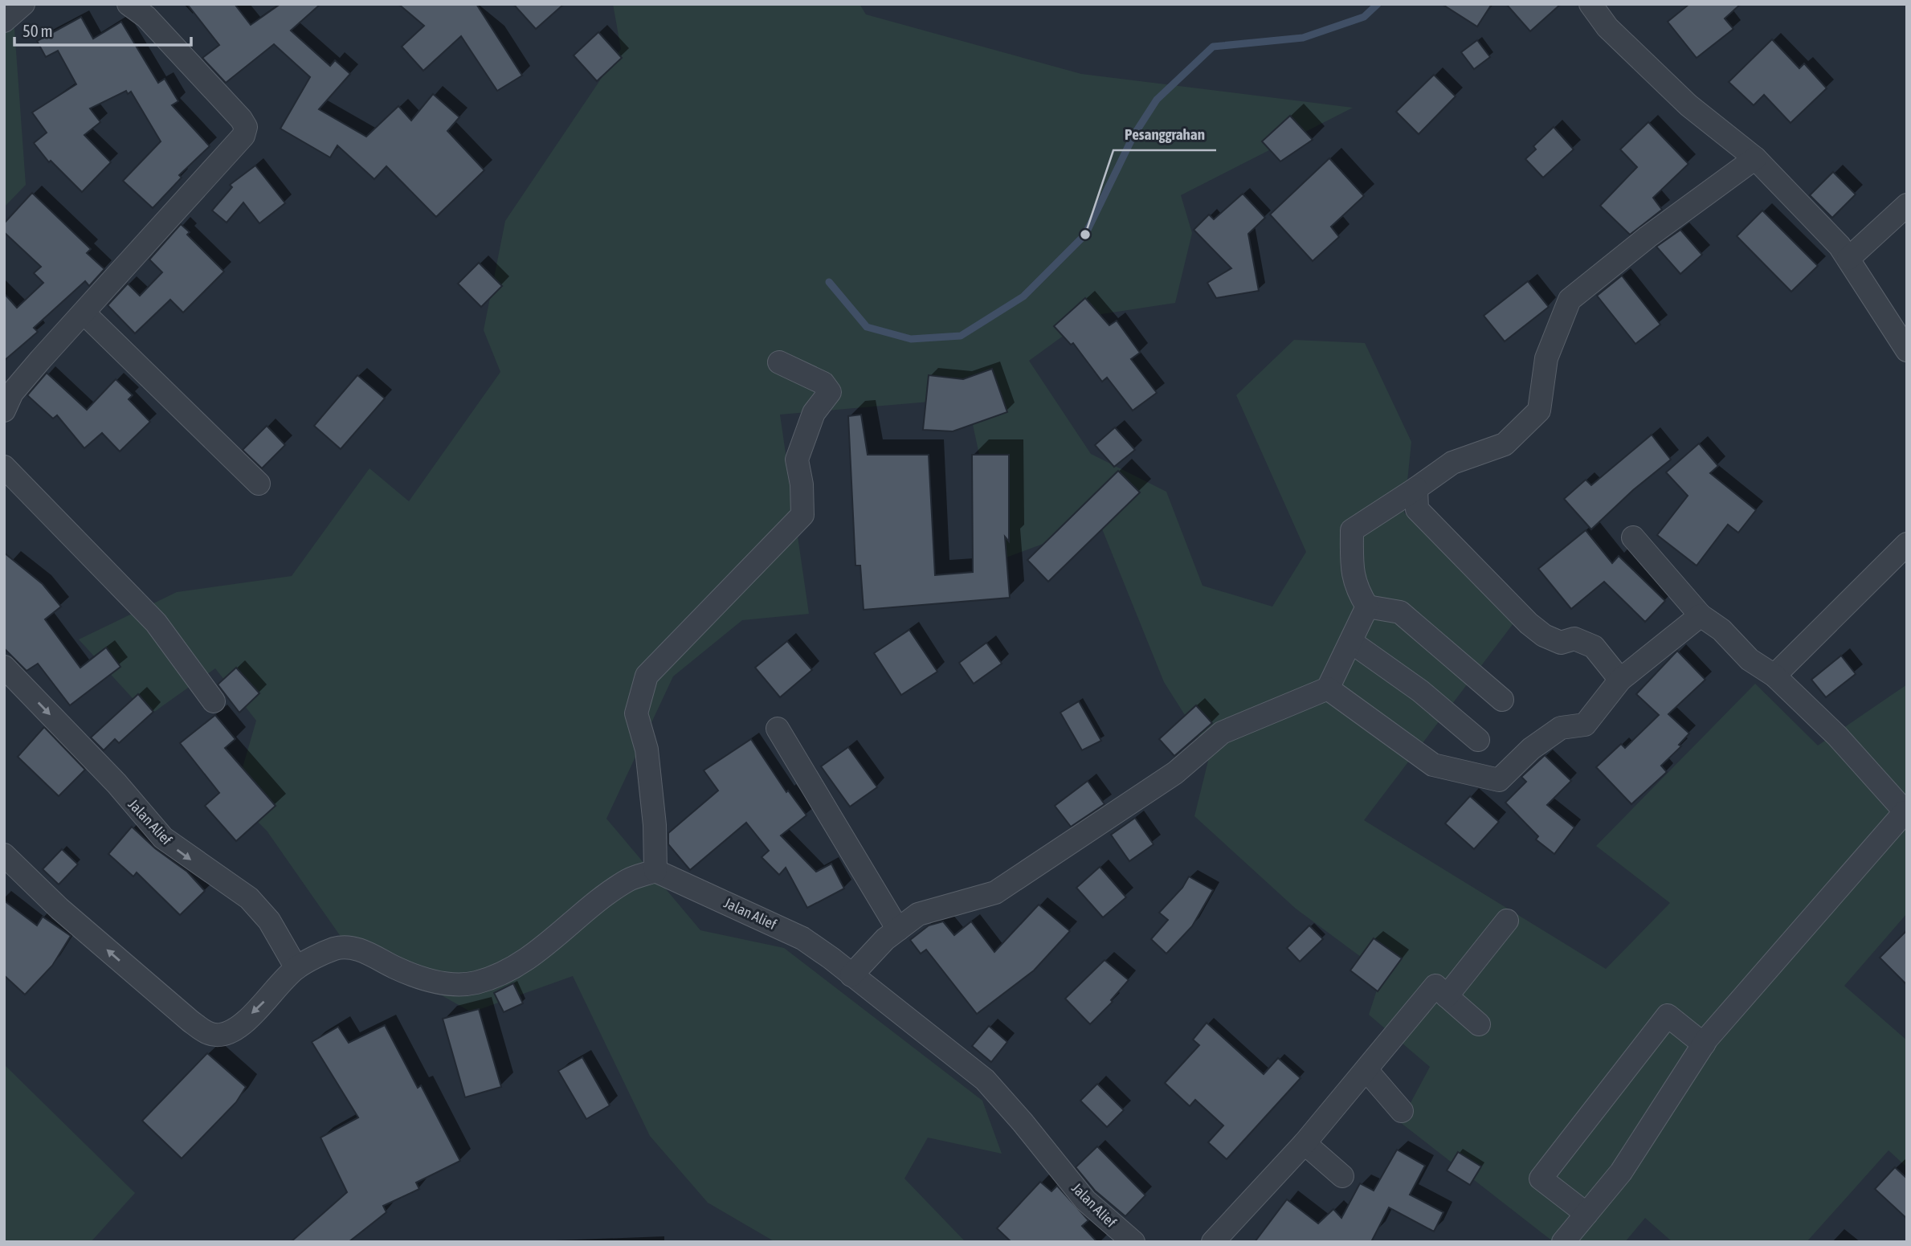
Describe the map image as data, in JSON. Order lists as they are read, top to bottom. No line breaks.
{"streets":{"street":["Jalan Alief"]},"places":["Pesanggrahan"],"scale_bar":"50 m"}
